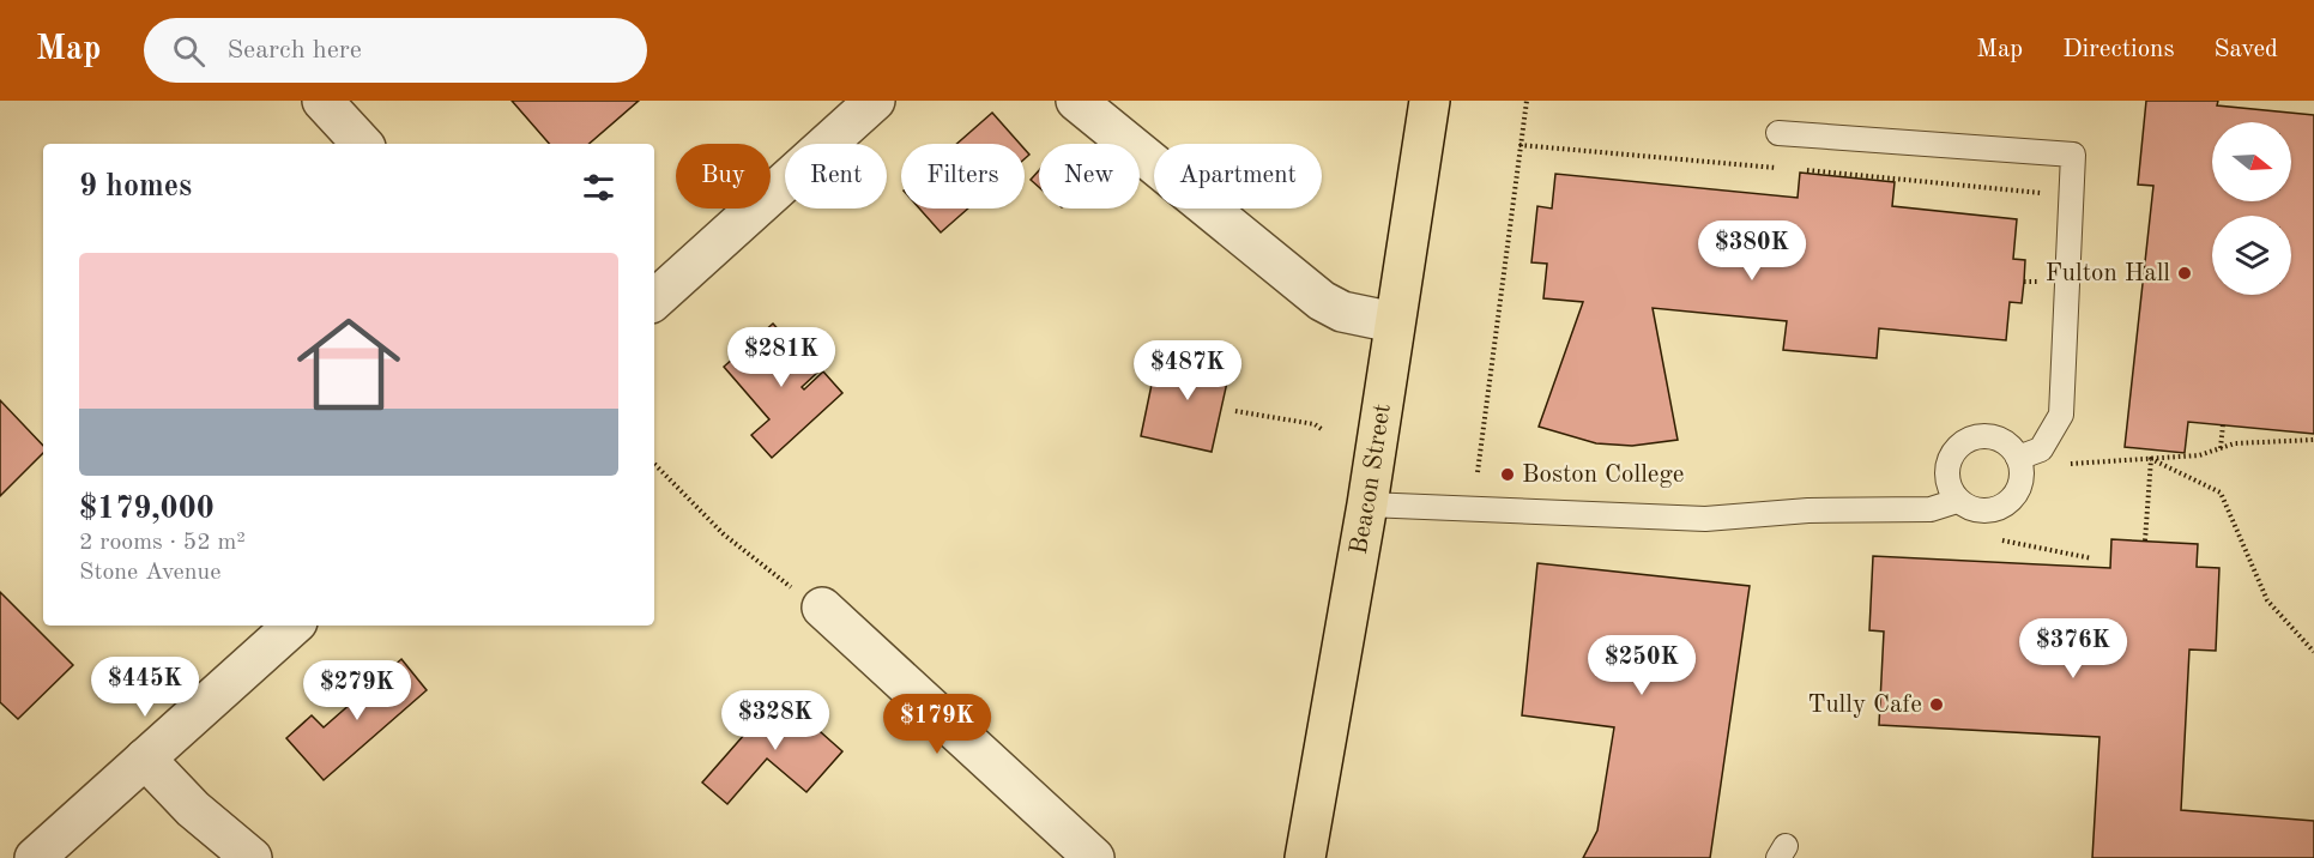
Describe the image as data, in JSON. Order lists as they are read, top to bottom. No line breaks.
{"streets":{"main road":["Beacon Street"]},"places":["Fulton Hall","Boston College","Tully Cafe"],"north":"right","page":{"header":"Map","search":"Search here","nav":["Map","Directions","Saved"],"chip":["Buy","Rent","Filters","New","Apartment"],"heading":"9 homes","price":["$380K","$281K","$487K","$376K","$250K","$445K","$279K","$328K","$179K"],"list":[{"name":"$179,000","note":"2 rooms · 52 m² · Stone Avenue"}]}}
